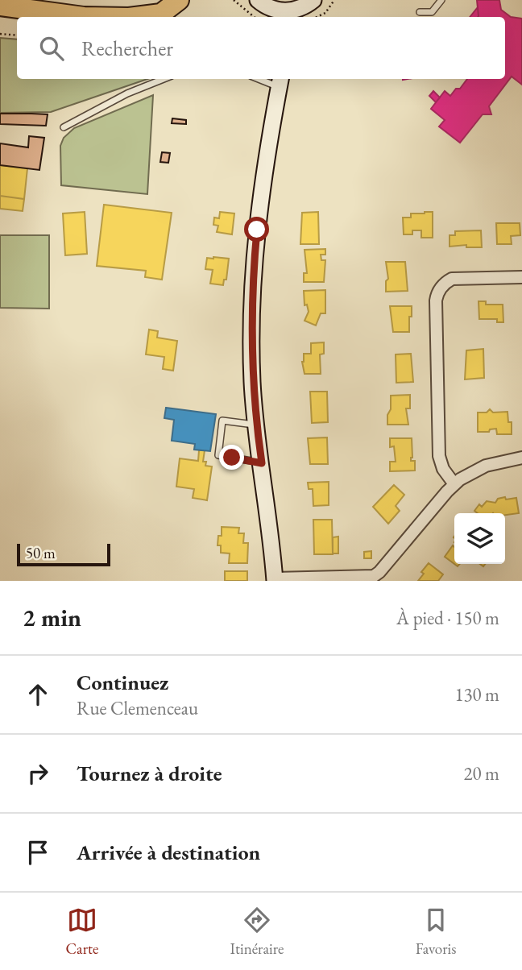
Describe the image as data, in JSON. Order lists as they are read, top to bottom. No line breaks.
{"scale_bar":"50 m","page":{"search":"Rechercher","scale":"50 m","heading":["2 min","À pied · 150 m"],"list":[["Continuez","Rue Clemenceau","130 m"],["Tournez à droite","20 m"],"Arrivée à destination"],"nav":["Carte","Itinéraire","Favoris"]}}
